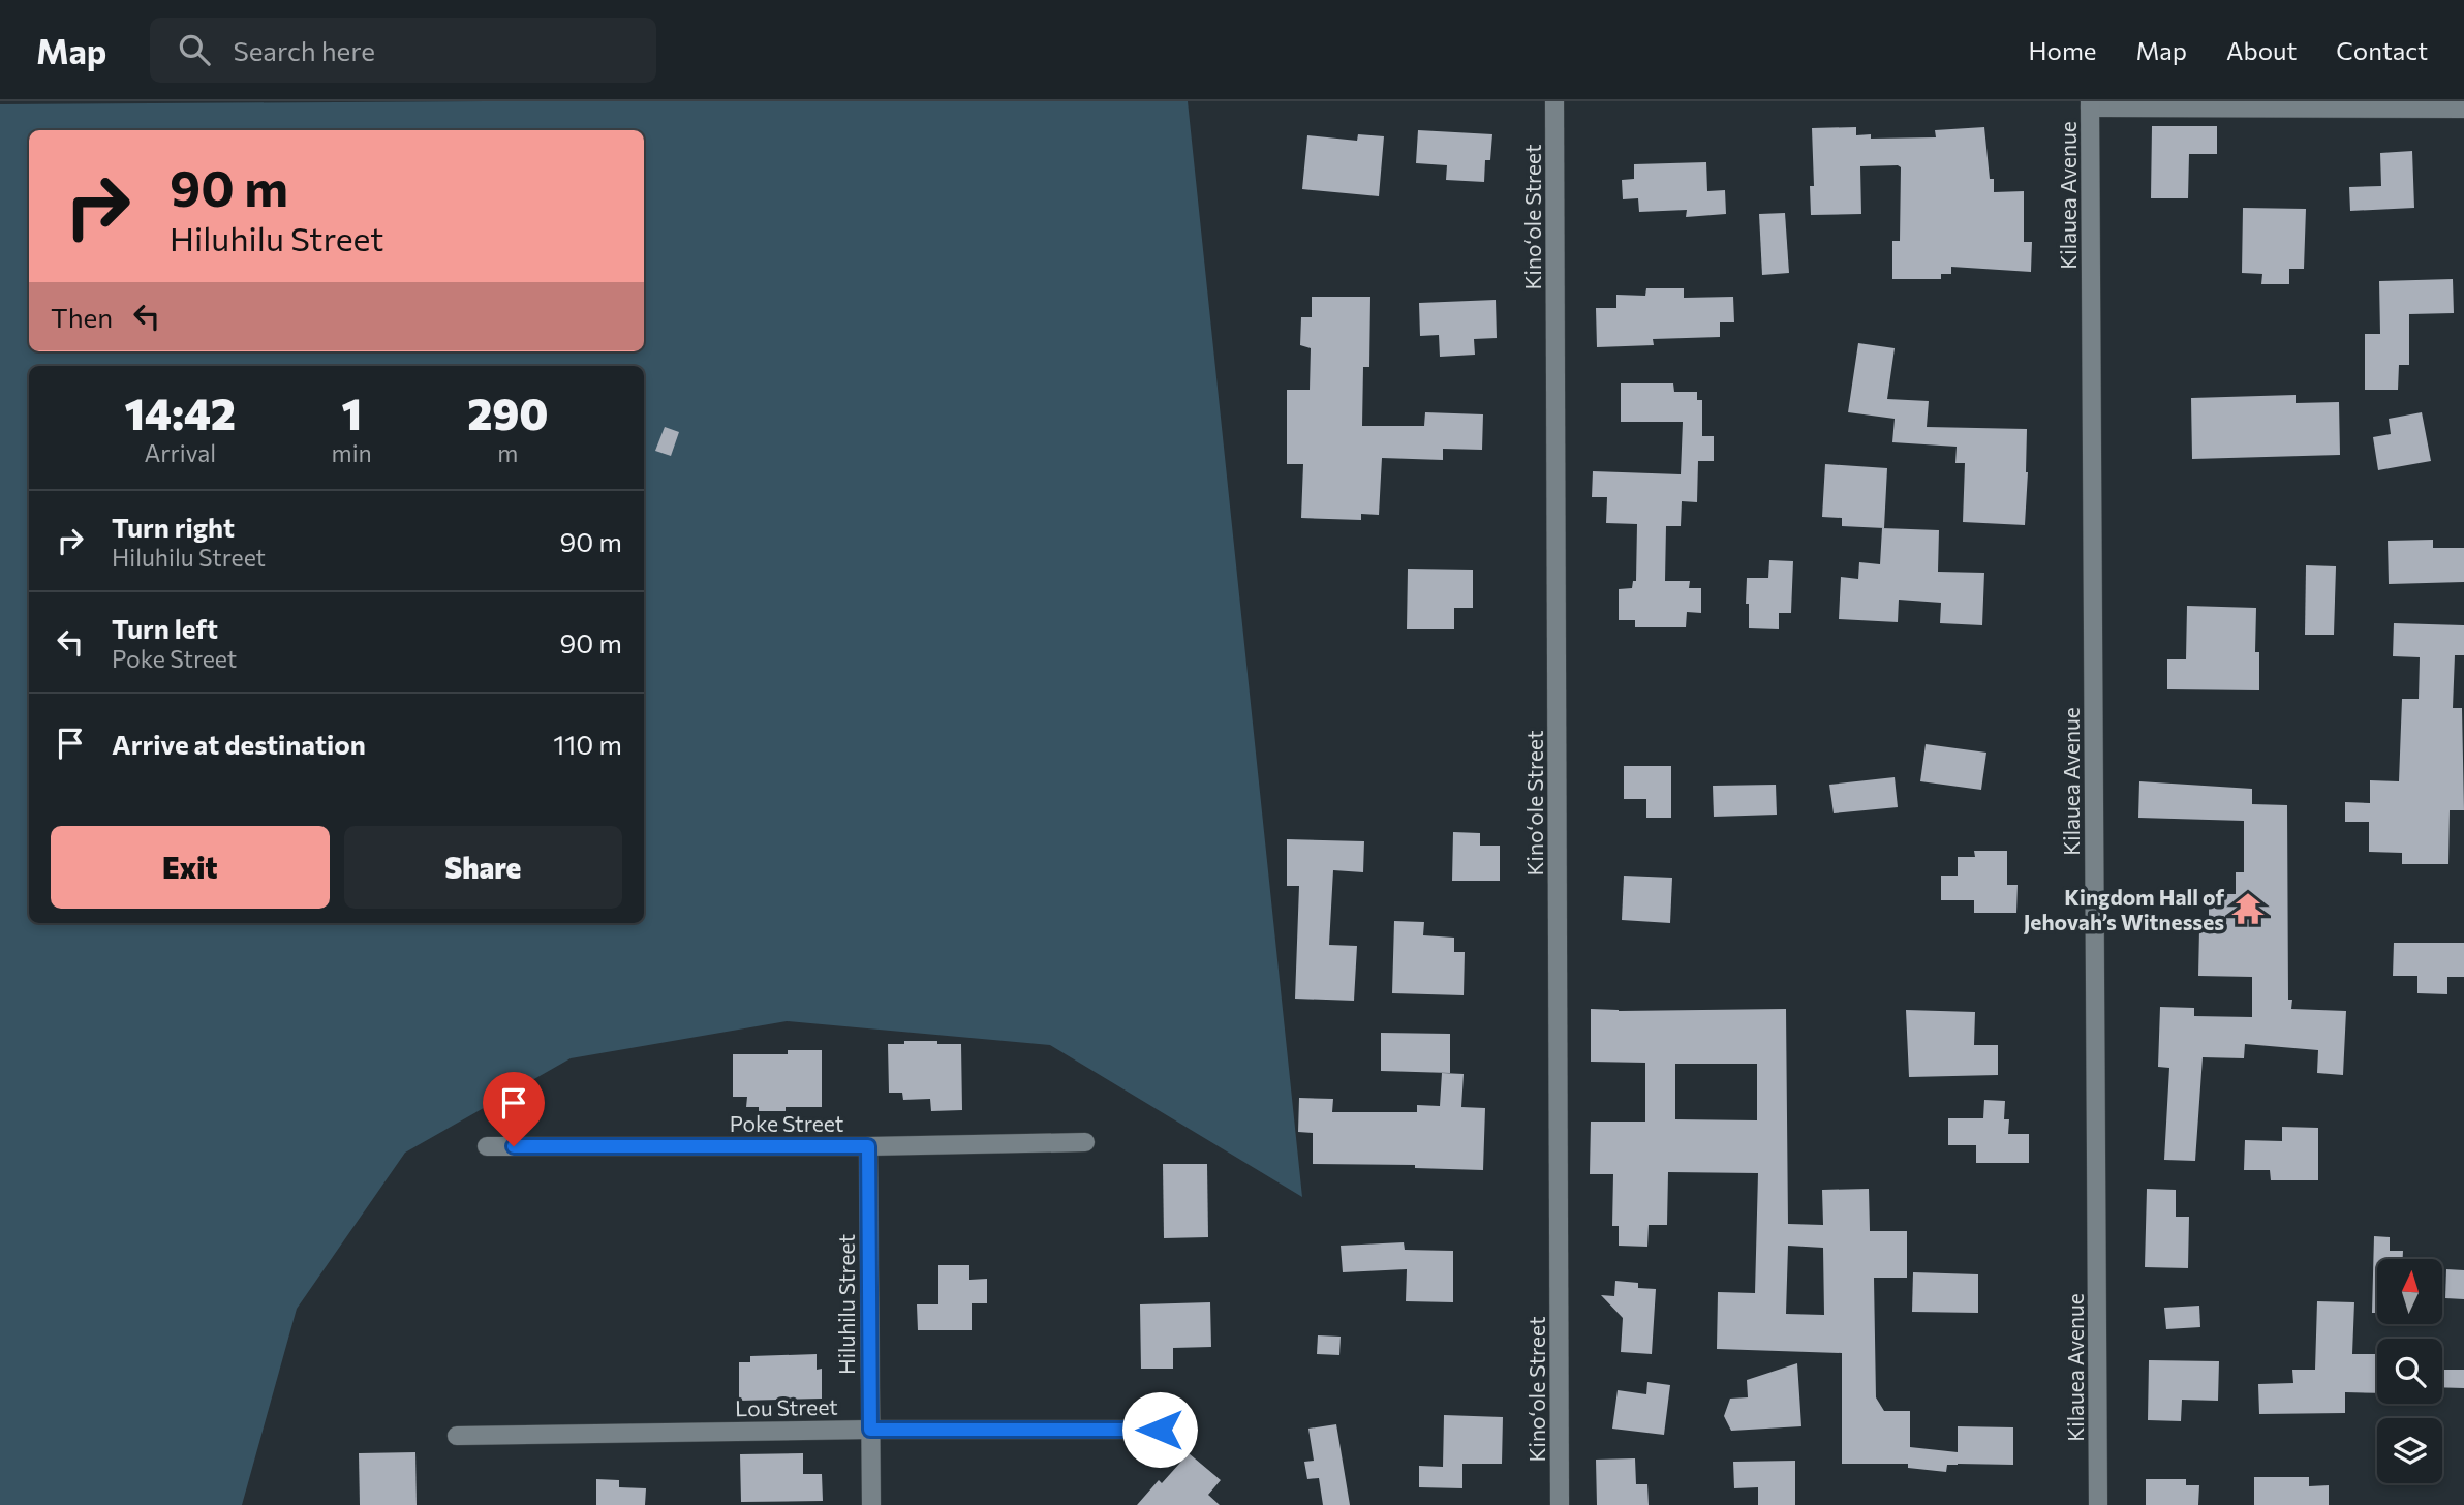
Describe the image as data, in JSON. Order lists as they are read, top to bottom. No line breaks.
{"streets":{"street":["Kilauea Avenue","Kinoʻole Street","Poke Street","Hiluhilu Street","Lou Street"]},"crossings":[["Poke Street","Hiluhilu Street"],["Hiluhilu Street","Lou Street"]],"places":{"temple":["Kingdom Hall of Jehovah’s Witnesses"]},"north":"top","page":{"header":"Map","search":"Search here","nav":["Home","Map","About","Contact"],"turn":["90 m","Hiluhilu Street"],"then":"Then","eta":["14:42","Arrival","1","min","290","m"],"list":[{"name":"Turn right","note":"Hiluhilu Street","value":"90 m"},{"name":"Turn left","note":"Poke Street","value":"90 m"},{"name":"Arrive at destination","value":"110 m"}],"buttons":["Exit","Share"]}}
